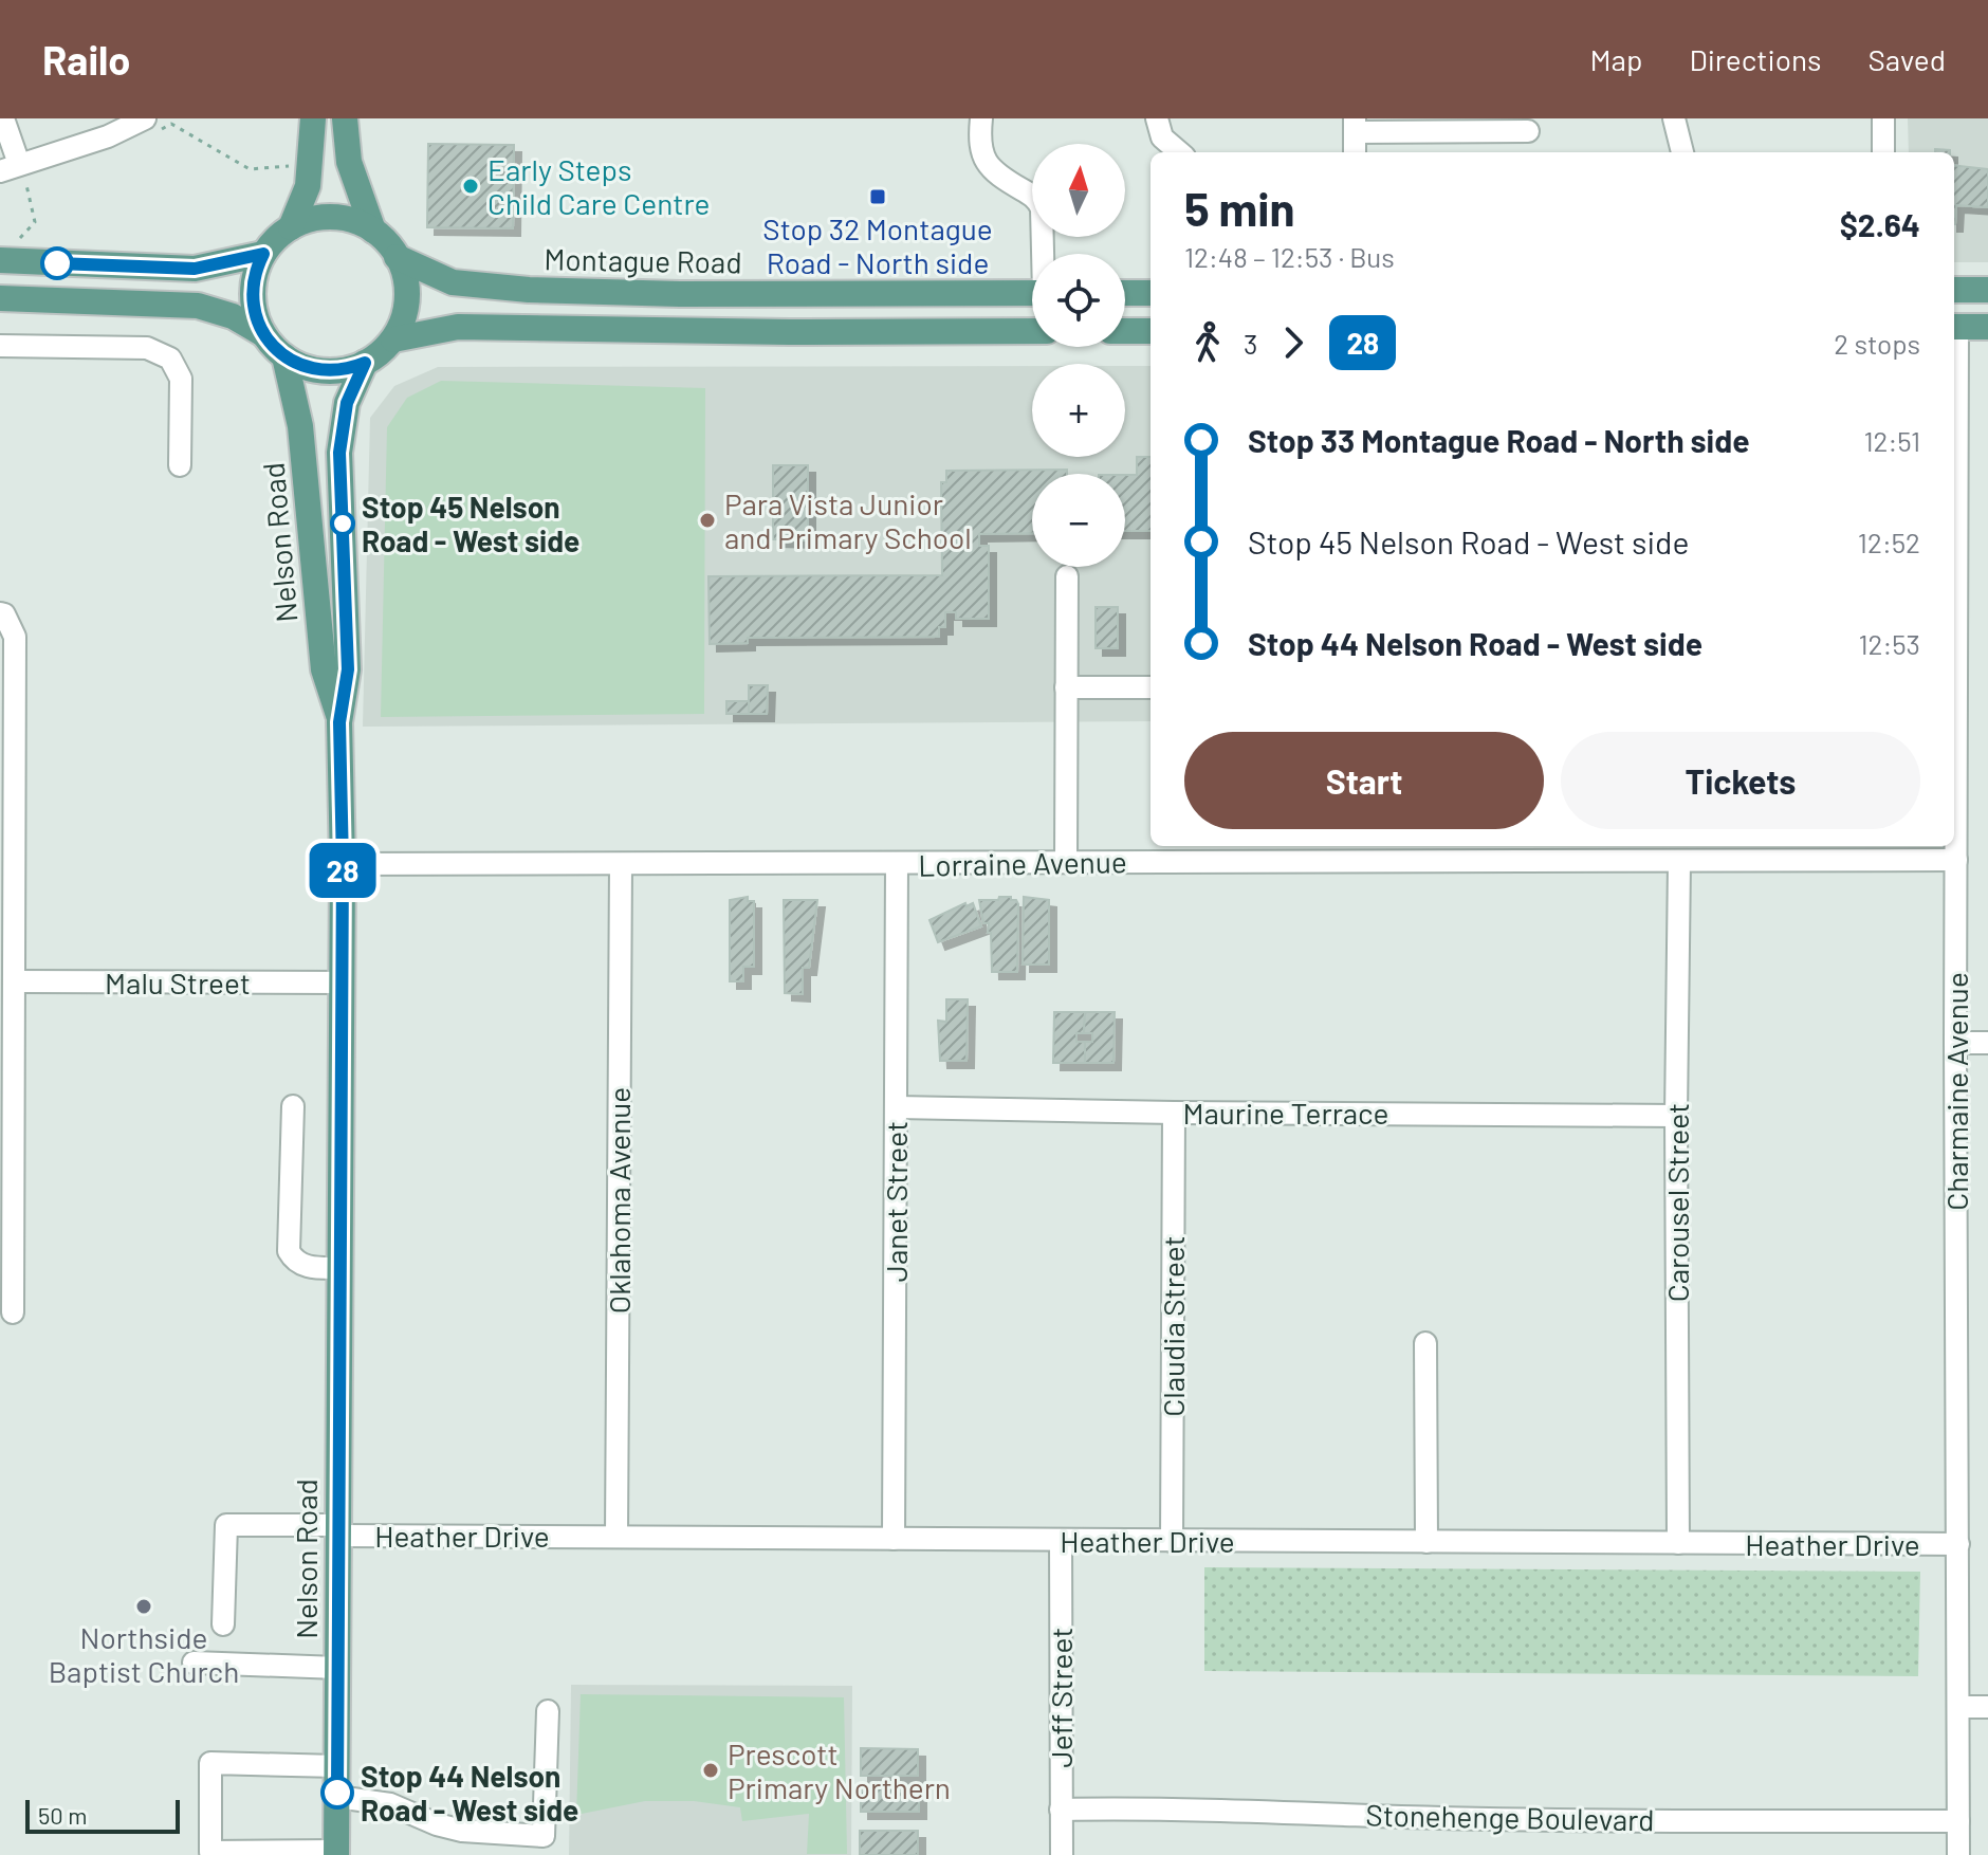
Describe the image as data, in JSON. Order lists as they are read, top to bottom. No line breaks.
{"streets":{"main road":["Montague Road","Nelson Road"],"street":["Lorraine Avenue","Malu Street","Charmaine Avenue","Maurine Terrace","Oklahoma Avenue","Janet Street","Carousel Street","Claudia Street","Heather Drive","Jeff Street","Stonehenge Boulevard"]},"crossings":[["Montague Road","Nelson Road"],["Nelson Road","Lorraine Avenue"],["Nelson Road","Malu Street"],["Nelson Road","Heather Drive"],["Lorraine Avenue","Charmaine Avenue"],["Lorraine Avenue","Oklahoma Avenue"],["Lorraine Avenue","Janet Street"],["Lorraine Avenue","Carousel Street"],["Charmaine Avenue","Heather Drive"],["Charmaine Avenue","Stonehenge Boulevard"],["Maurine Terrace","Janet Street"],["Maurine Terrace","Carousel Street"],["Maurine Terrace","Claudia Street"],["Oklahoma Avenue","Heather Drive"],["Janet Street","Heather Drive"],["Carousel Street","Heather Drive"],["Claudia Street","Heather Drive"],["Heather Drive","Jeff Street"],["Jeff Street","Stonehenge Boulevard"]],"places":{"other":["Early Steps Child Care Centre","Para Vista Junior and Primary School","Stop 45 Nelson Road - West side","Northside Baptist Church","Prescott Primary Northern","Stop 44 Nelson Road - West side"],"transit":["Stop 32 Montague Road - North side"]},"lines":["bus line 28"],"scale_bar":"50 m","north":"top","page":{"header":"Railo","nav":["Map","Directions","Saved"],"on_map":"28","map_buttons":["+","−"],"heading":["5 min","12:48 – 12:53 · Bus","$2.64"],"legs":["3","28","2 stops"],"list":[{"name":"Stop 33 Montague Road - North side","value":"12:51"},{"name":"Stop 45 Nelson Road - West side","value":"12:52"},{"name":"Stop 44 Nelson Road - West side","value":"12:53"}],"buttons":["Start","Tickets"],"scale":"50 m"}}
